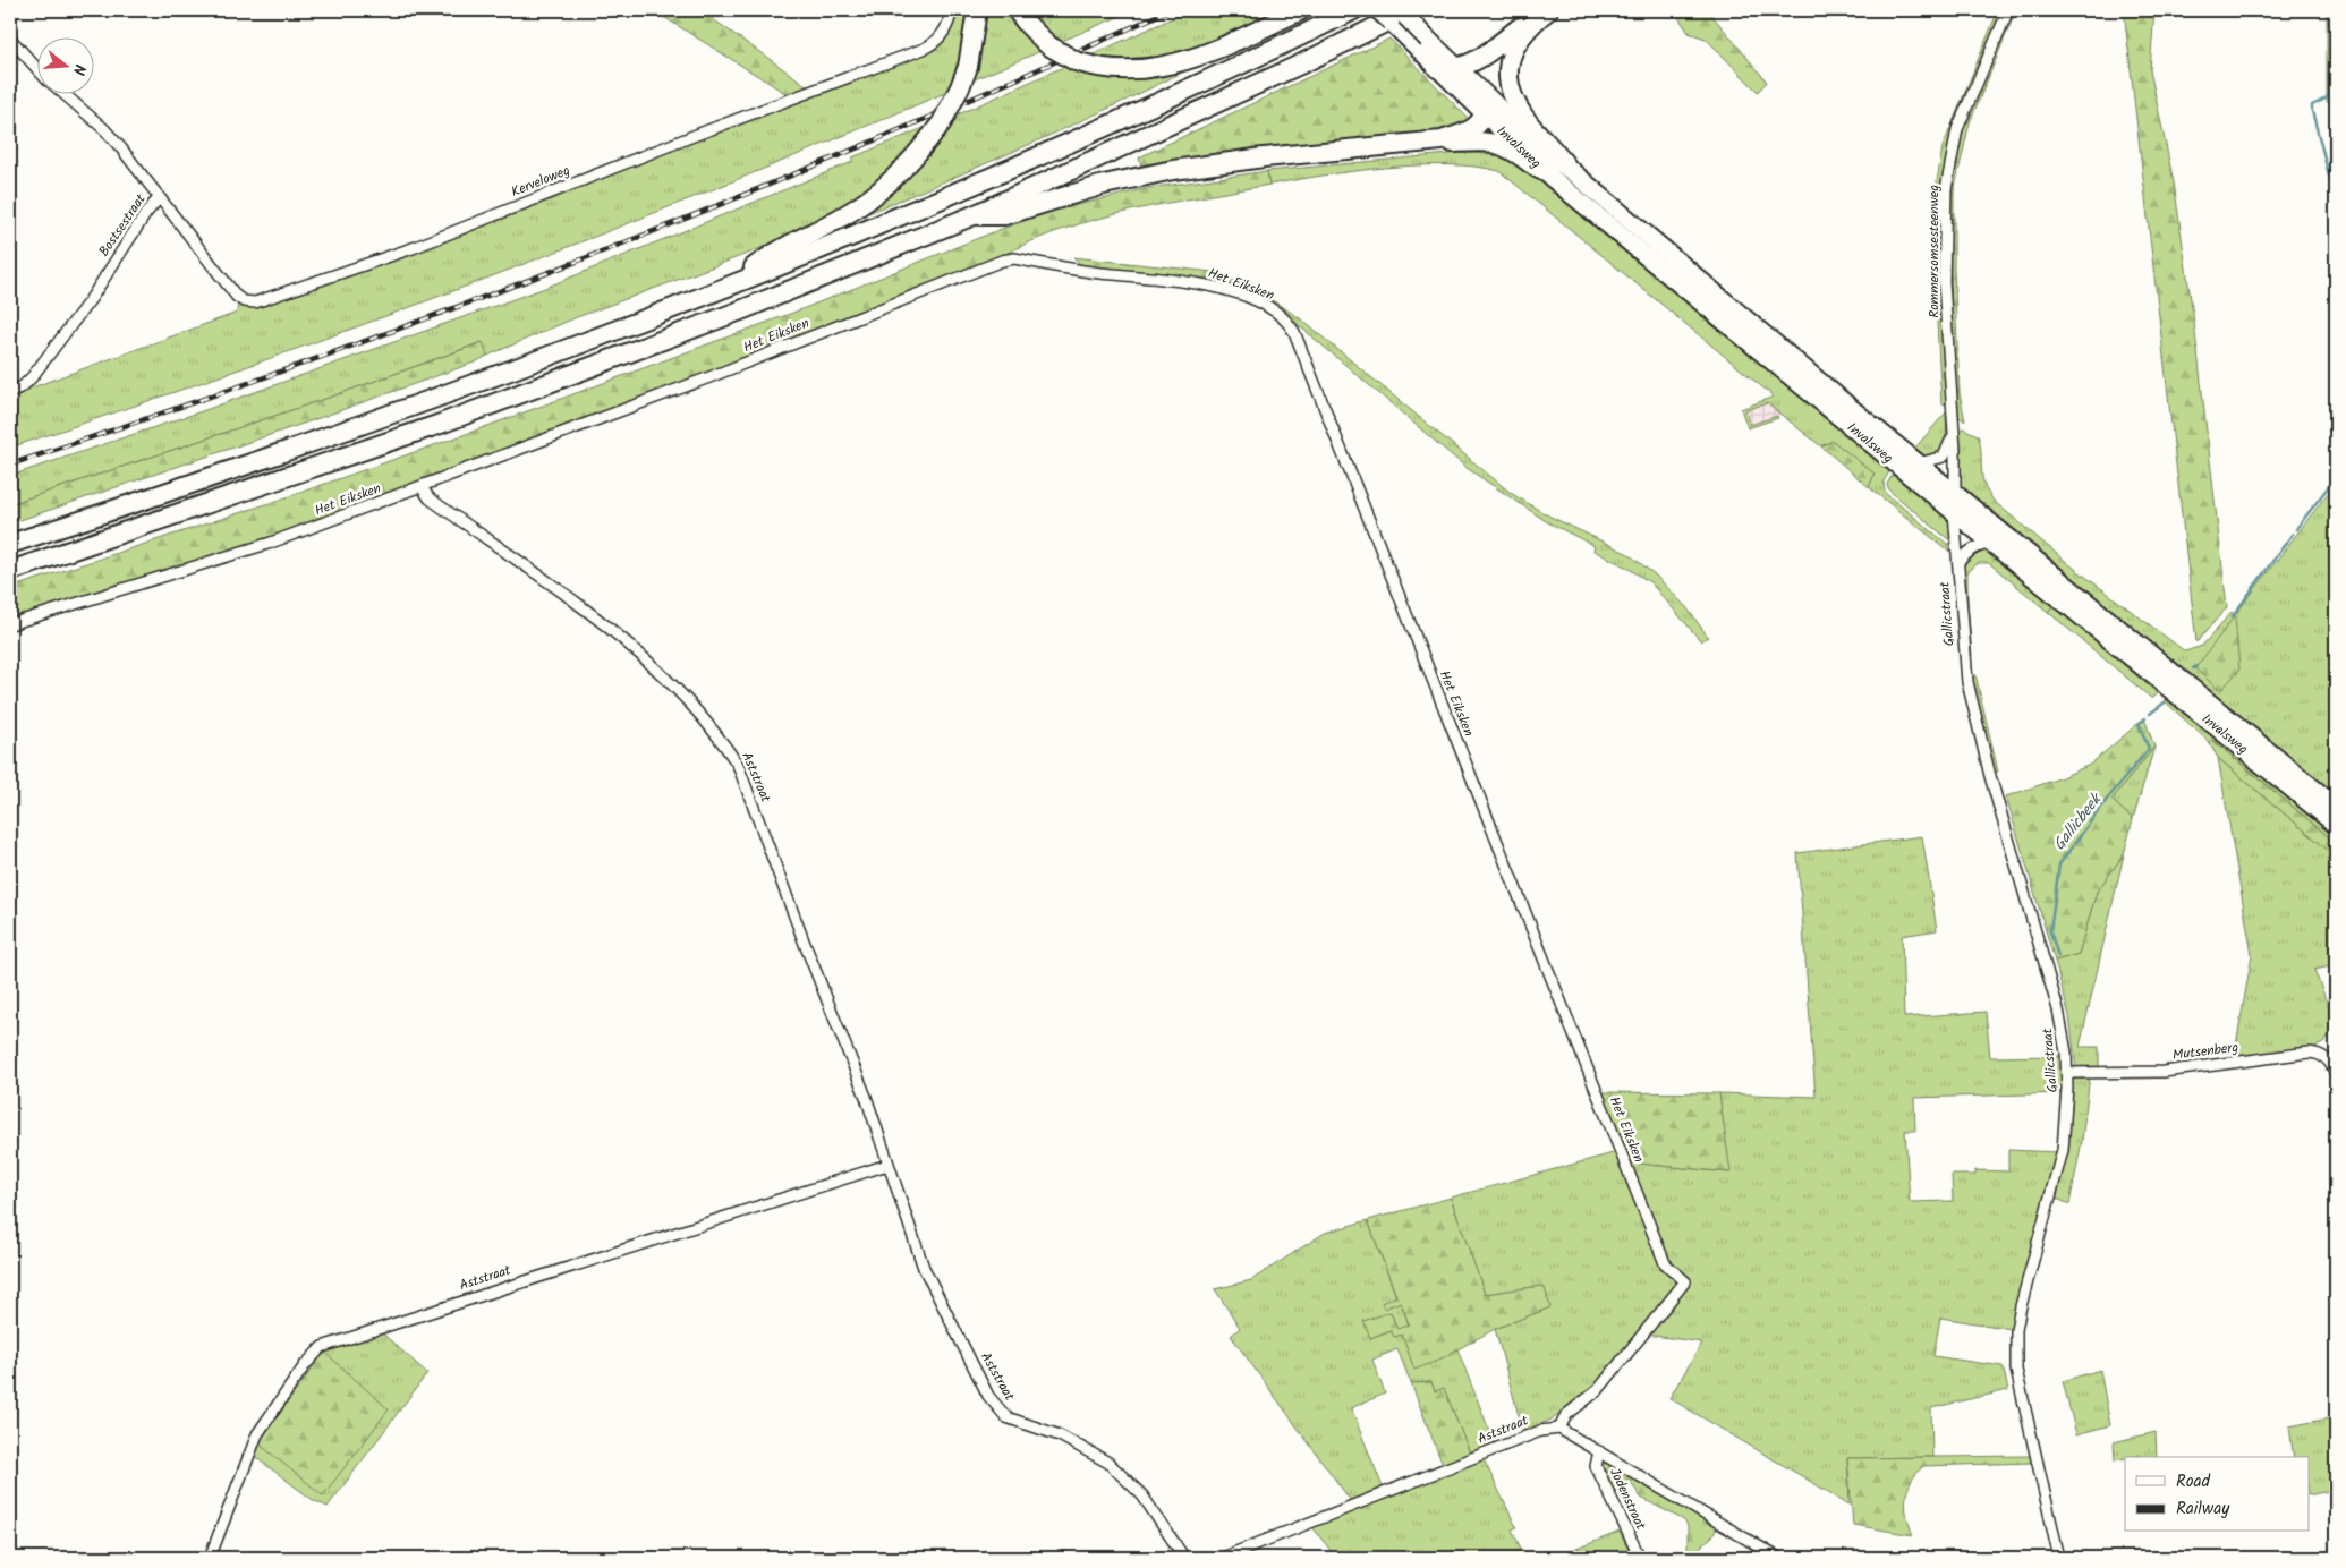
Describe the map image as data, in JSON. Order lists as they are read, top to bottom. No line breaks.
{"streets":{"highway":["Invalsweg"],"street":["Kerveloweg","Bostsestraat","Rommersomsesteenweg","Het Eiksken","Gallicstraat","Aststraat","Mutsenberg","Jodenstraat"]},"crossings":[["Invalsweg","Rommersomsesteenweg"],["Invalsweg","Gallicstraat"],["Kerveloweg","Bostsestraat"],["Het Eiksken","Aststraat"],["Gallicstraat","Mutsenberg"]],"water":["Gallicbeek"],"legend":["Road","Railway"],"north":"right"}
